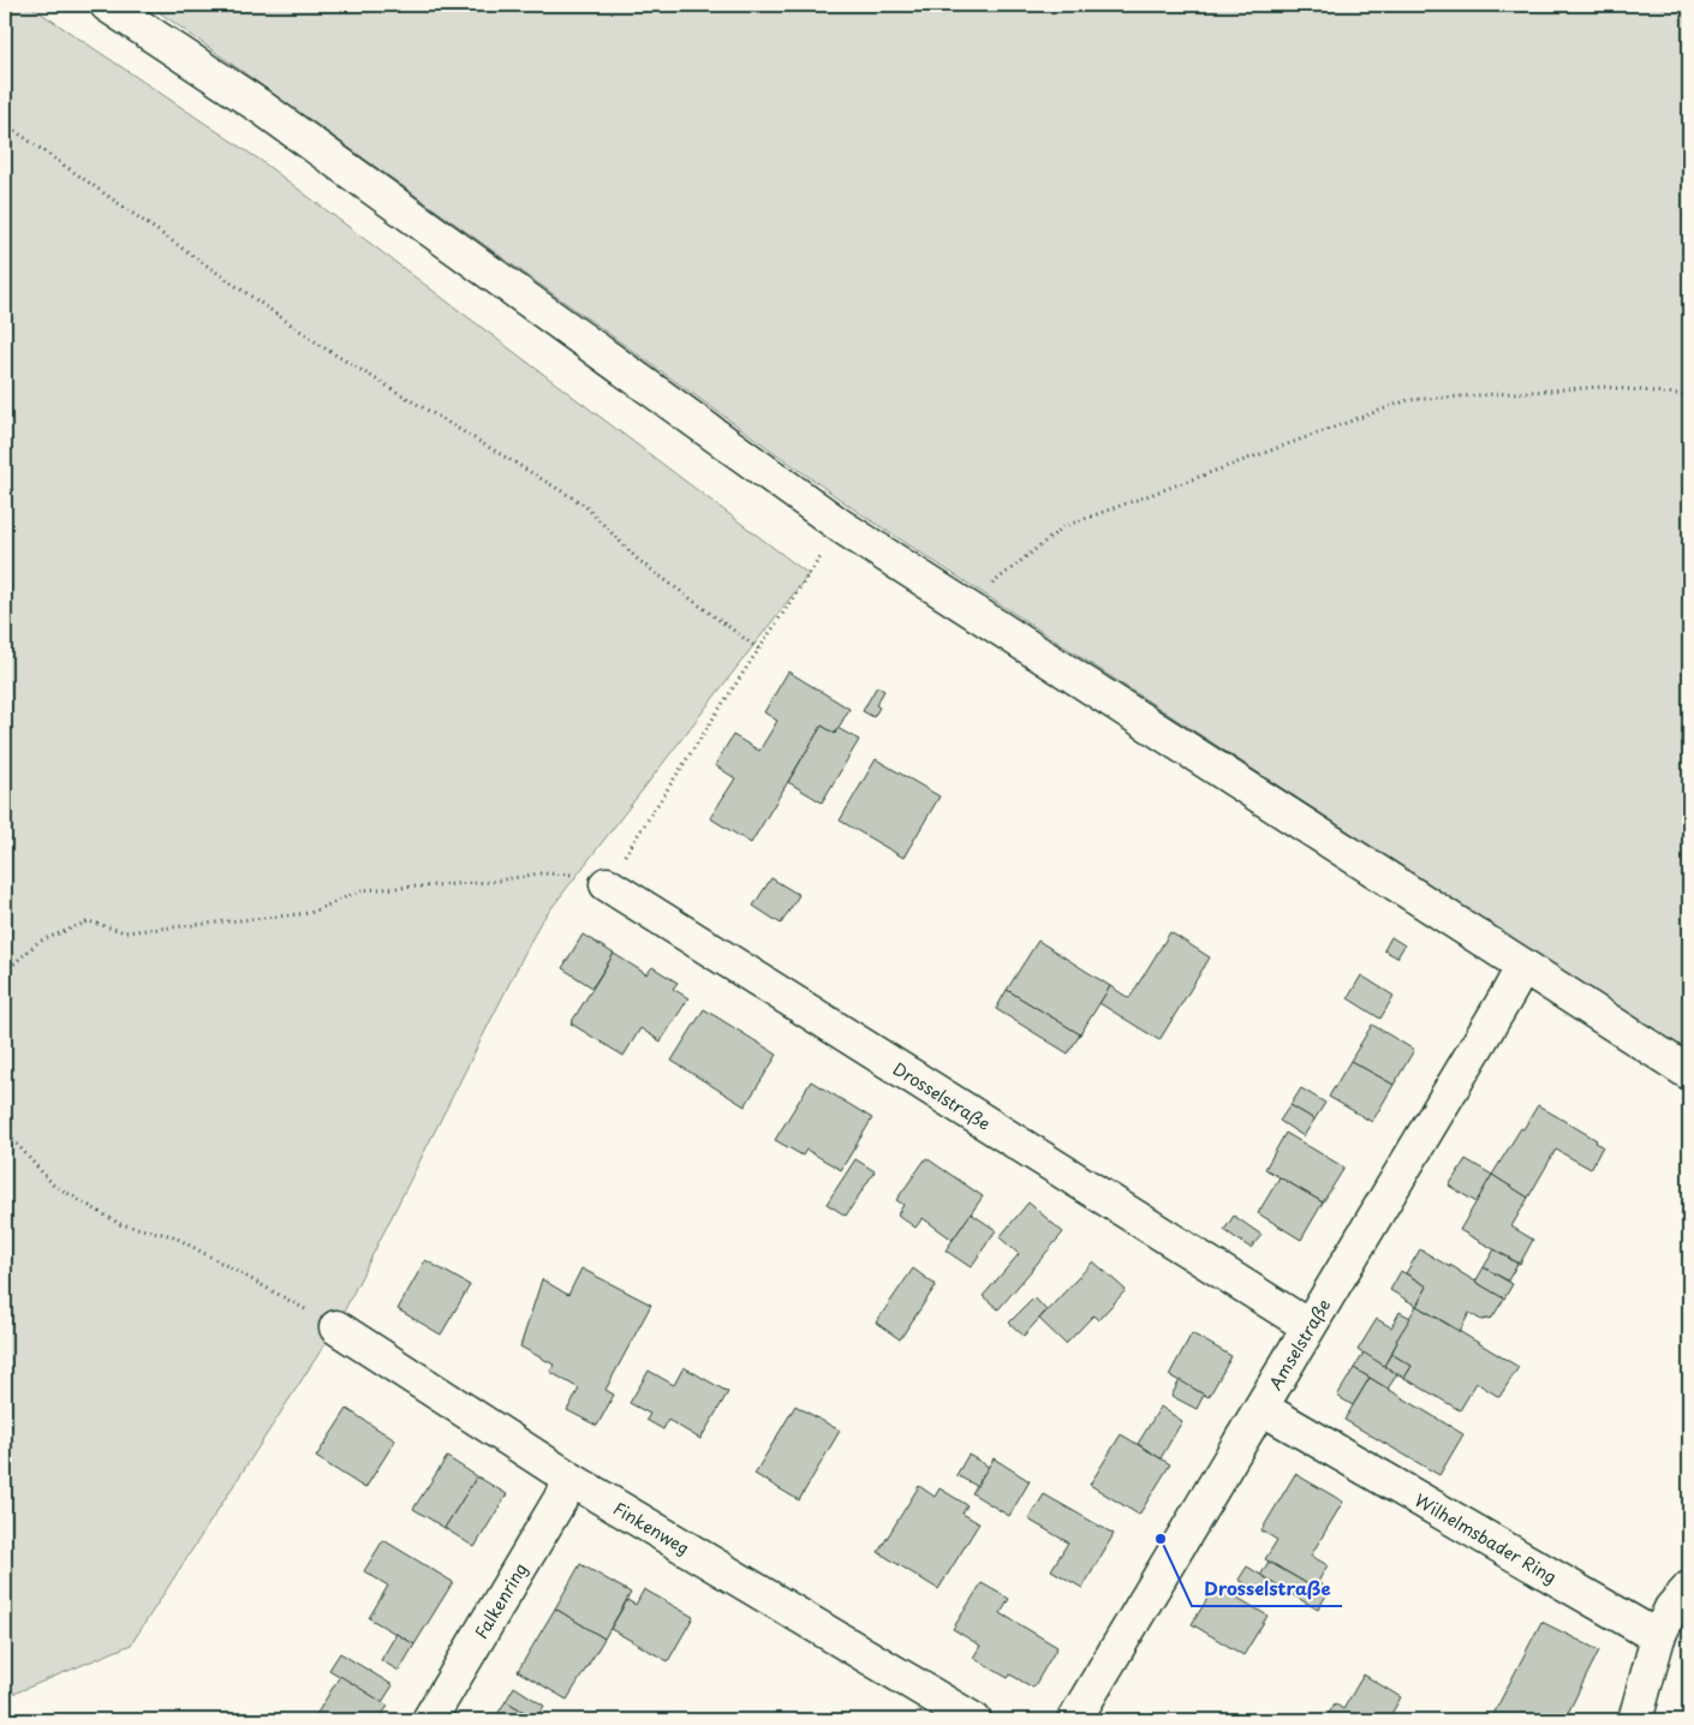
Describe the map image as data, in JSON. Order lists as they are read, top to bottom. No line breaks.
{"streets":{"street":["Drosselstraße","Amselstraße","Finkenweg","Wilhelmsbader Ring","Falkenring"]},"crossings":[["Drosselstraße","Amselstraße"],["Amselstraße","Wilhelmsbader Ring"],["Finkenweg","Falkenring"]],"places":["Drosselstraße"]}
